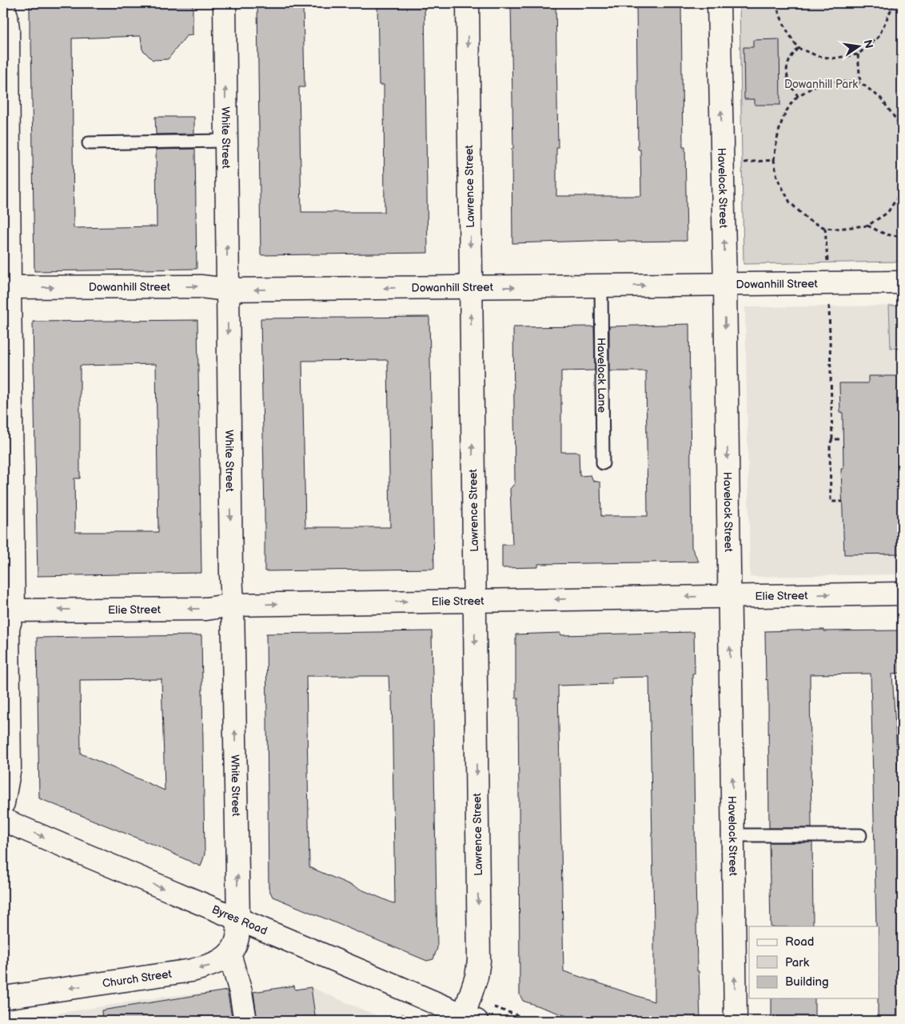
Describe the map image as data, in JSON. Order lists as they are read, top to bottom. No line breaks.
{"streets":{"street":["White Street","Lawrence Street","Havelock Street","Dowanhill Street","Elie Street","Byres Road","Church Street"],"lane":["Havelock Lane"]},"crossings":[["White Street","Dowanhill Street"],["White Street","Elie Street"],["White Street","Byres Road"],["Lawrence Street","Dowanhill Street"],["Lawrence Street","Elie Street"],["Lawrence Street","Byres Road"],["Havelock Street","Dowanhill Street"],["Havelock Street","Elie Street"],["Dowanhill Street","Havelock Lane"]],"one_way":["Byres Road","Church Street"],"parks":["Dowanhill Park"],"legend":["Road","Park","Building"],"north":"right"}
